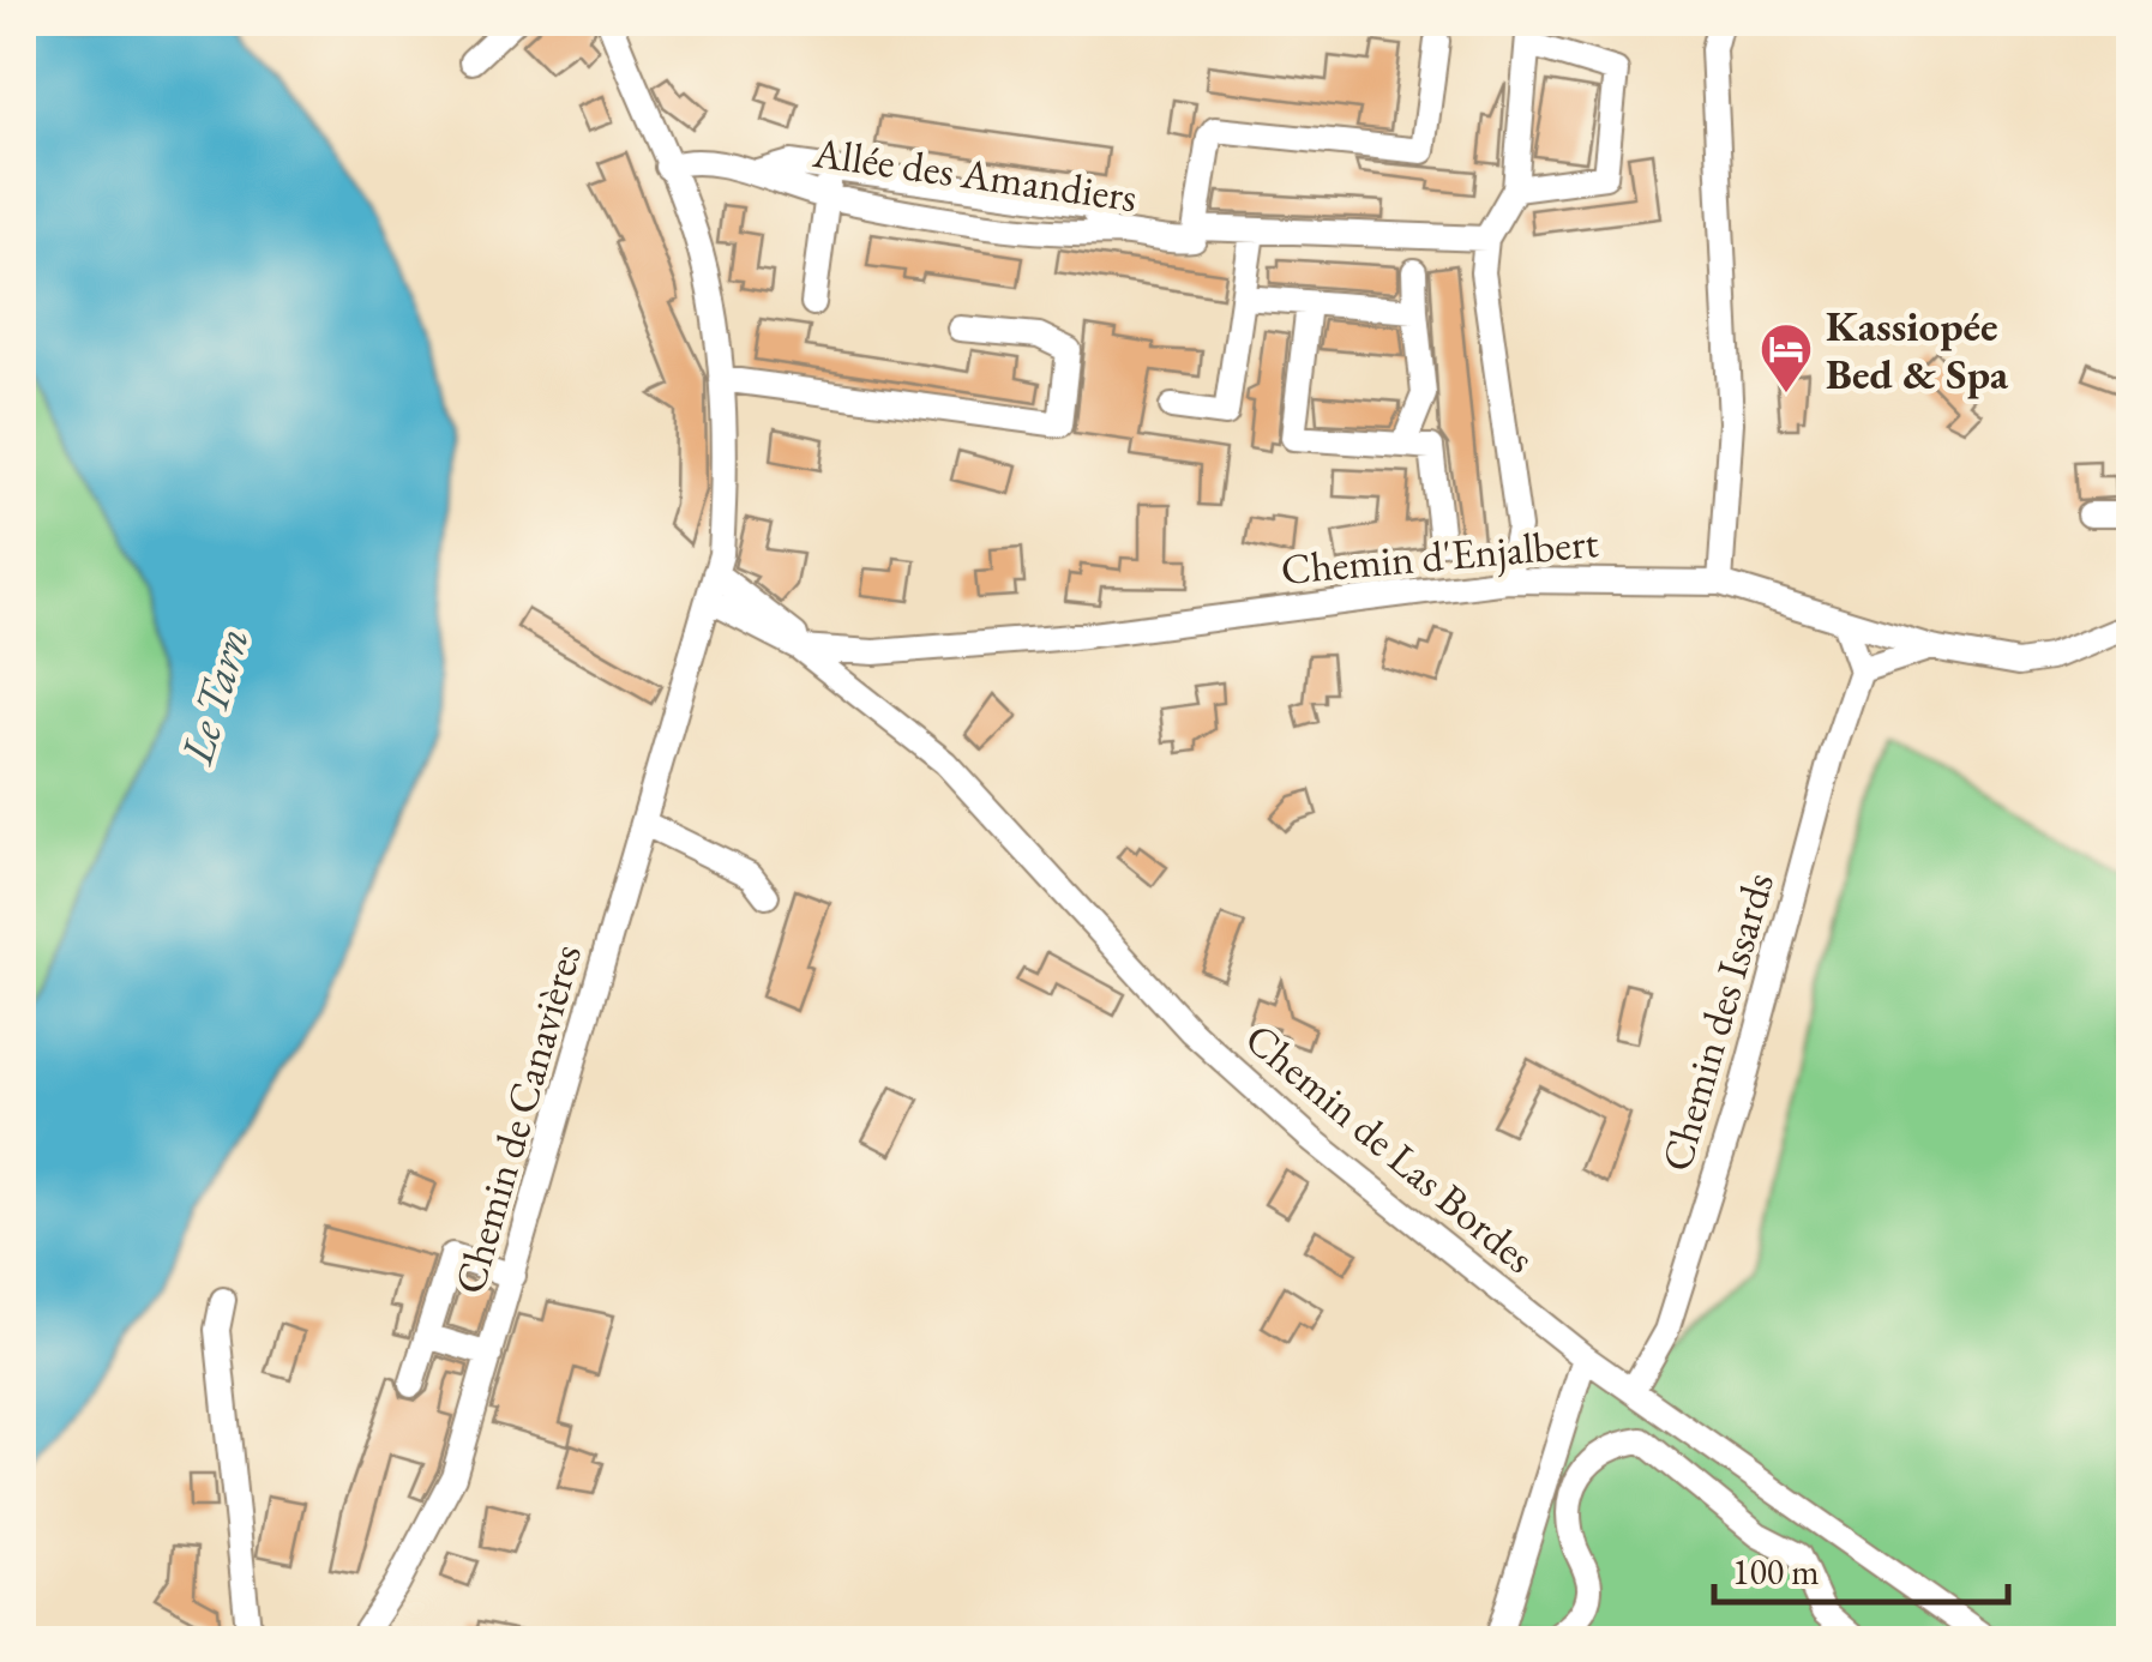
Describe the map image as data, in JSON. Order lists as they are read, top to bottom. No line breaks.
{"streets":{"street":["Allée des Amandiers","Chemin d'Enjalbert","Chemin des Issards","Chemin de Canavières","Chemin de Las Bordes"]},"crossings":[["Allée des Amandiers","Chemin de Canavières"],["Chemin d'Enjalbert","Chemin de Canavières"],["Chemin d'Enjalbert","Chemin de Las Bordes"],["Chemin des Issards","Chemin de Las Bordes"]],"water":["Le Tarn"],"places":{"hotel":["Kassiopée Bed & Spa"]},"scale_bar":"100 m"}
